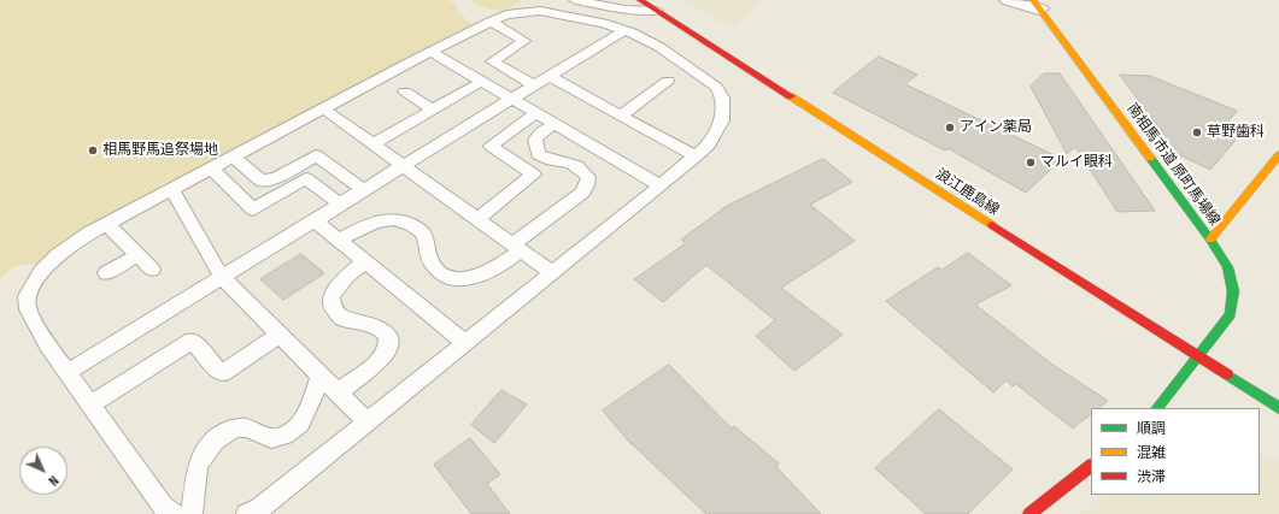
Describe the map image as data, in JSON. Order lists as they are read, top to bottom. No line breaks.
{"streets":{"street":["南相馬市道 原町馬場線","浪江鹿島線"]},"crossings":[["南相馬市道 原町馬場線","浪江鹿島線"]],"places":["アイン薬局","草野歯科","相馬野馬追祭場地","マルイ眼科"],"legend":["順調","混雑","渋滞"],"north":"bottom right"}
